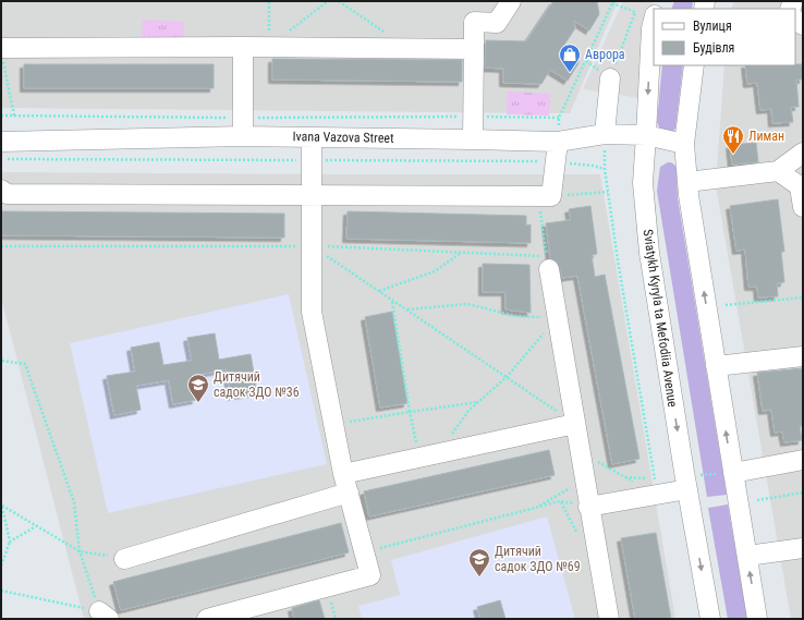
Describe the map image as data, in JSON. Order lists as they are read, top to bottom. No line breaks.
{"streets":{"street":["Ivana Vazova Street","Sviatykh Kyryla ta Mefodiia Avenue"]},"crossings":[["Ivana Vazova Street","Sviatykh Kyryla ta Mefodiia Avenue"]],"places":{"shop":["Аврора"],"restaurant":["Лиман"],"school or university":["Дитячий садок ЗДО №36","Дитячий садок ЗДО №69"]},"legend":["Вулиця","Будівля"]}
